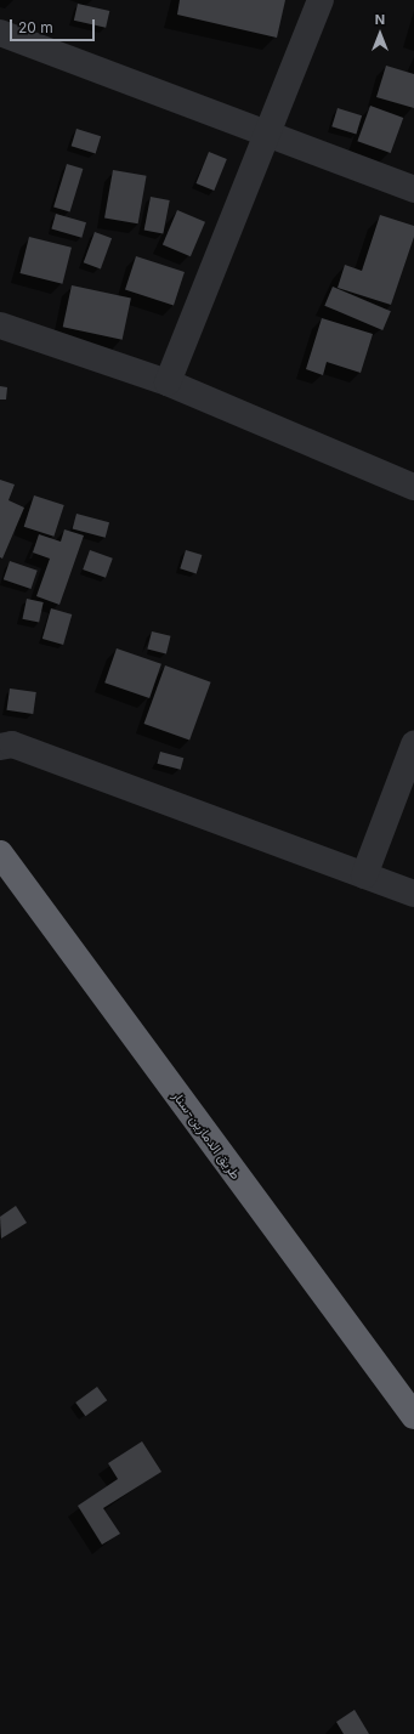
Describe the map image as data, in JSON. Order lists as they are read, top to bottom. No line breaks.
{"streets":{"highway":["طريق الدمازين-سنار"]},"scale_bar":"20 m","north":"top"}
